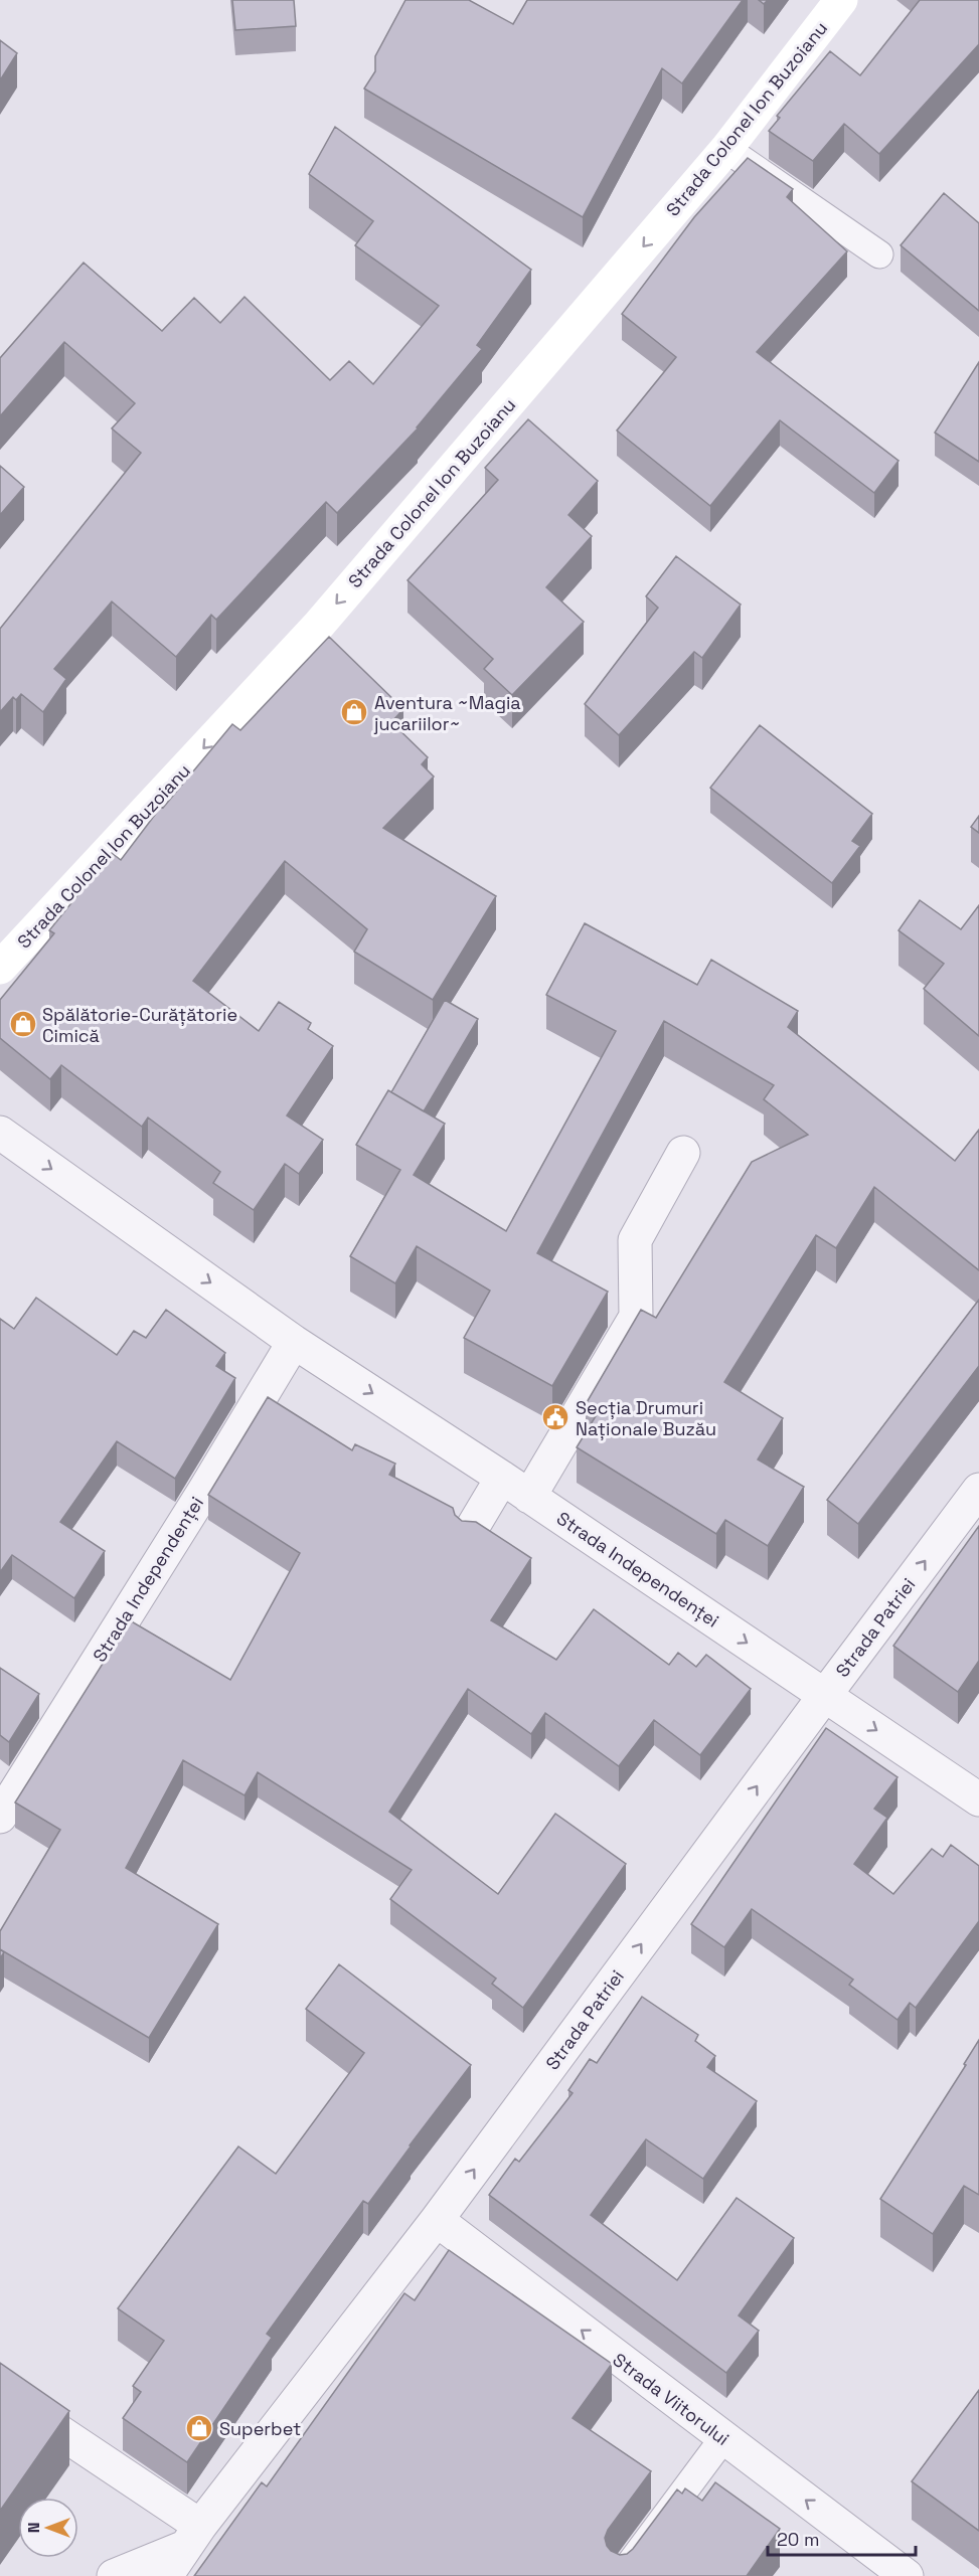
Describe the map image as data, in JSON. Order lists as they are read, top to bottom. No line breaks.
{"streets":{"street":["Strada Colonel Ion Buzoianu","Strada Independenței","Strada Patriei","Strada Viitorului"]},"crossings":[["Strada Independenței","Strada Patriei"],["Strada Patriei","Strada Viitorului"]],"one_way":["Strada Colonel Ion Buzoianu","Strada Independenței","Strada Patriei","Strada Viitorului"],"places":{"shop":["Aventura ~Magia jucariilor~","Spălătorie-Curățătorie Cimică","Superbet"],"public building":["Secția Drumuri Naționale Buzău"]},"scale_bar":"20 m","north":"left"}
